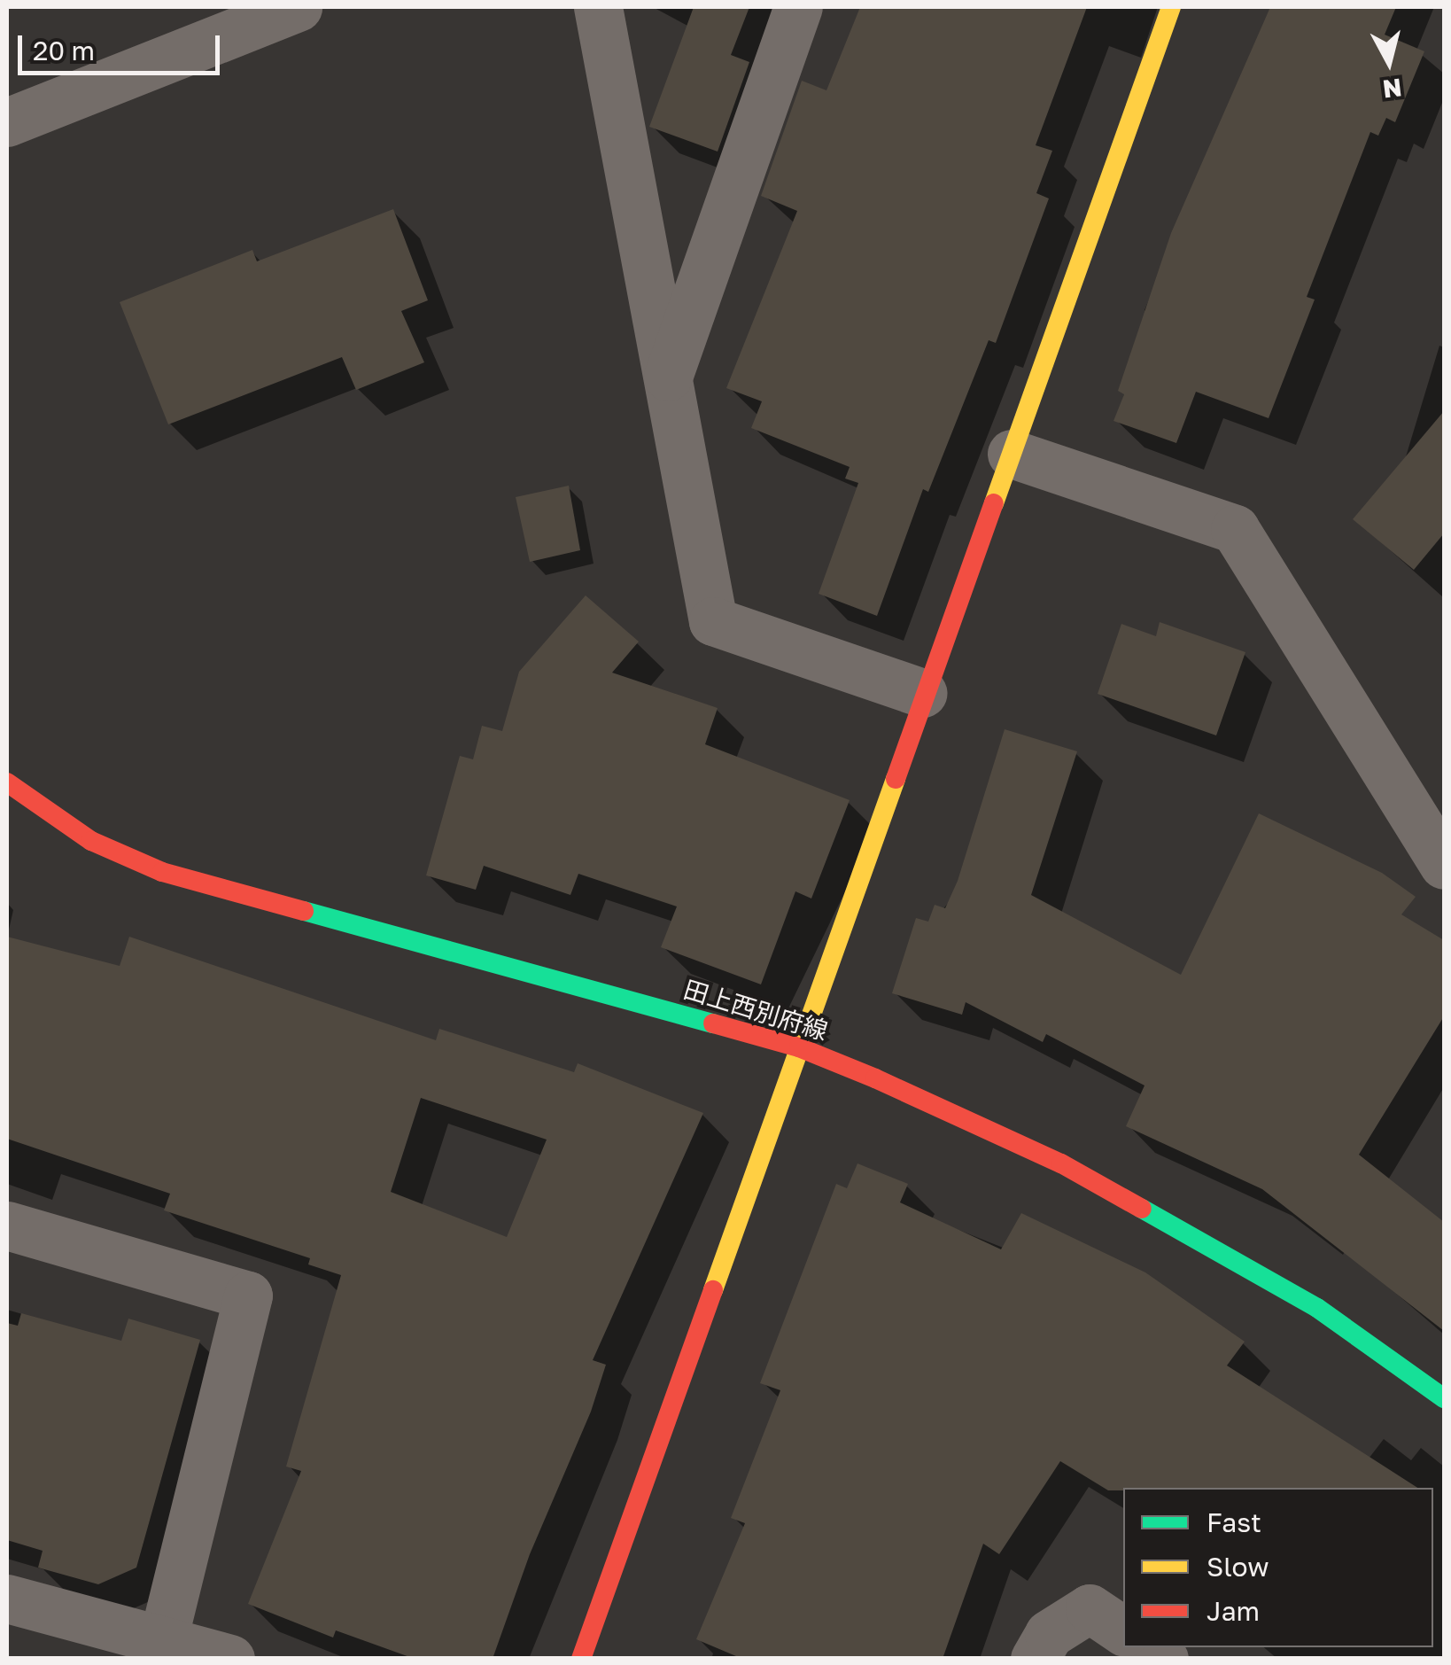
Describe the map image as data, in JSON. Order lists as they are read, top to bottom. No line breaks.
{"streets":{"street":["田上西別府線"]},"legend":["Fast","Slow","Jam"],"scale_bar":"20 m","north":"bottom"}
